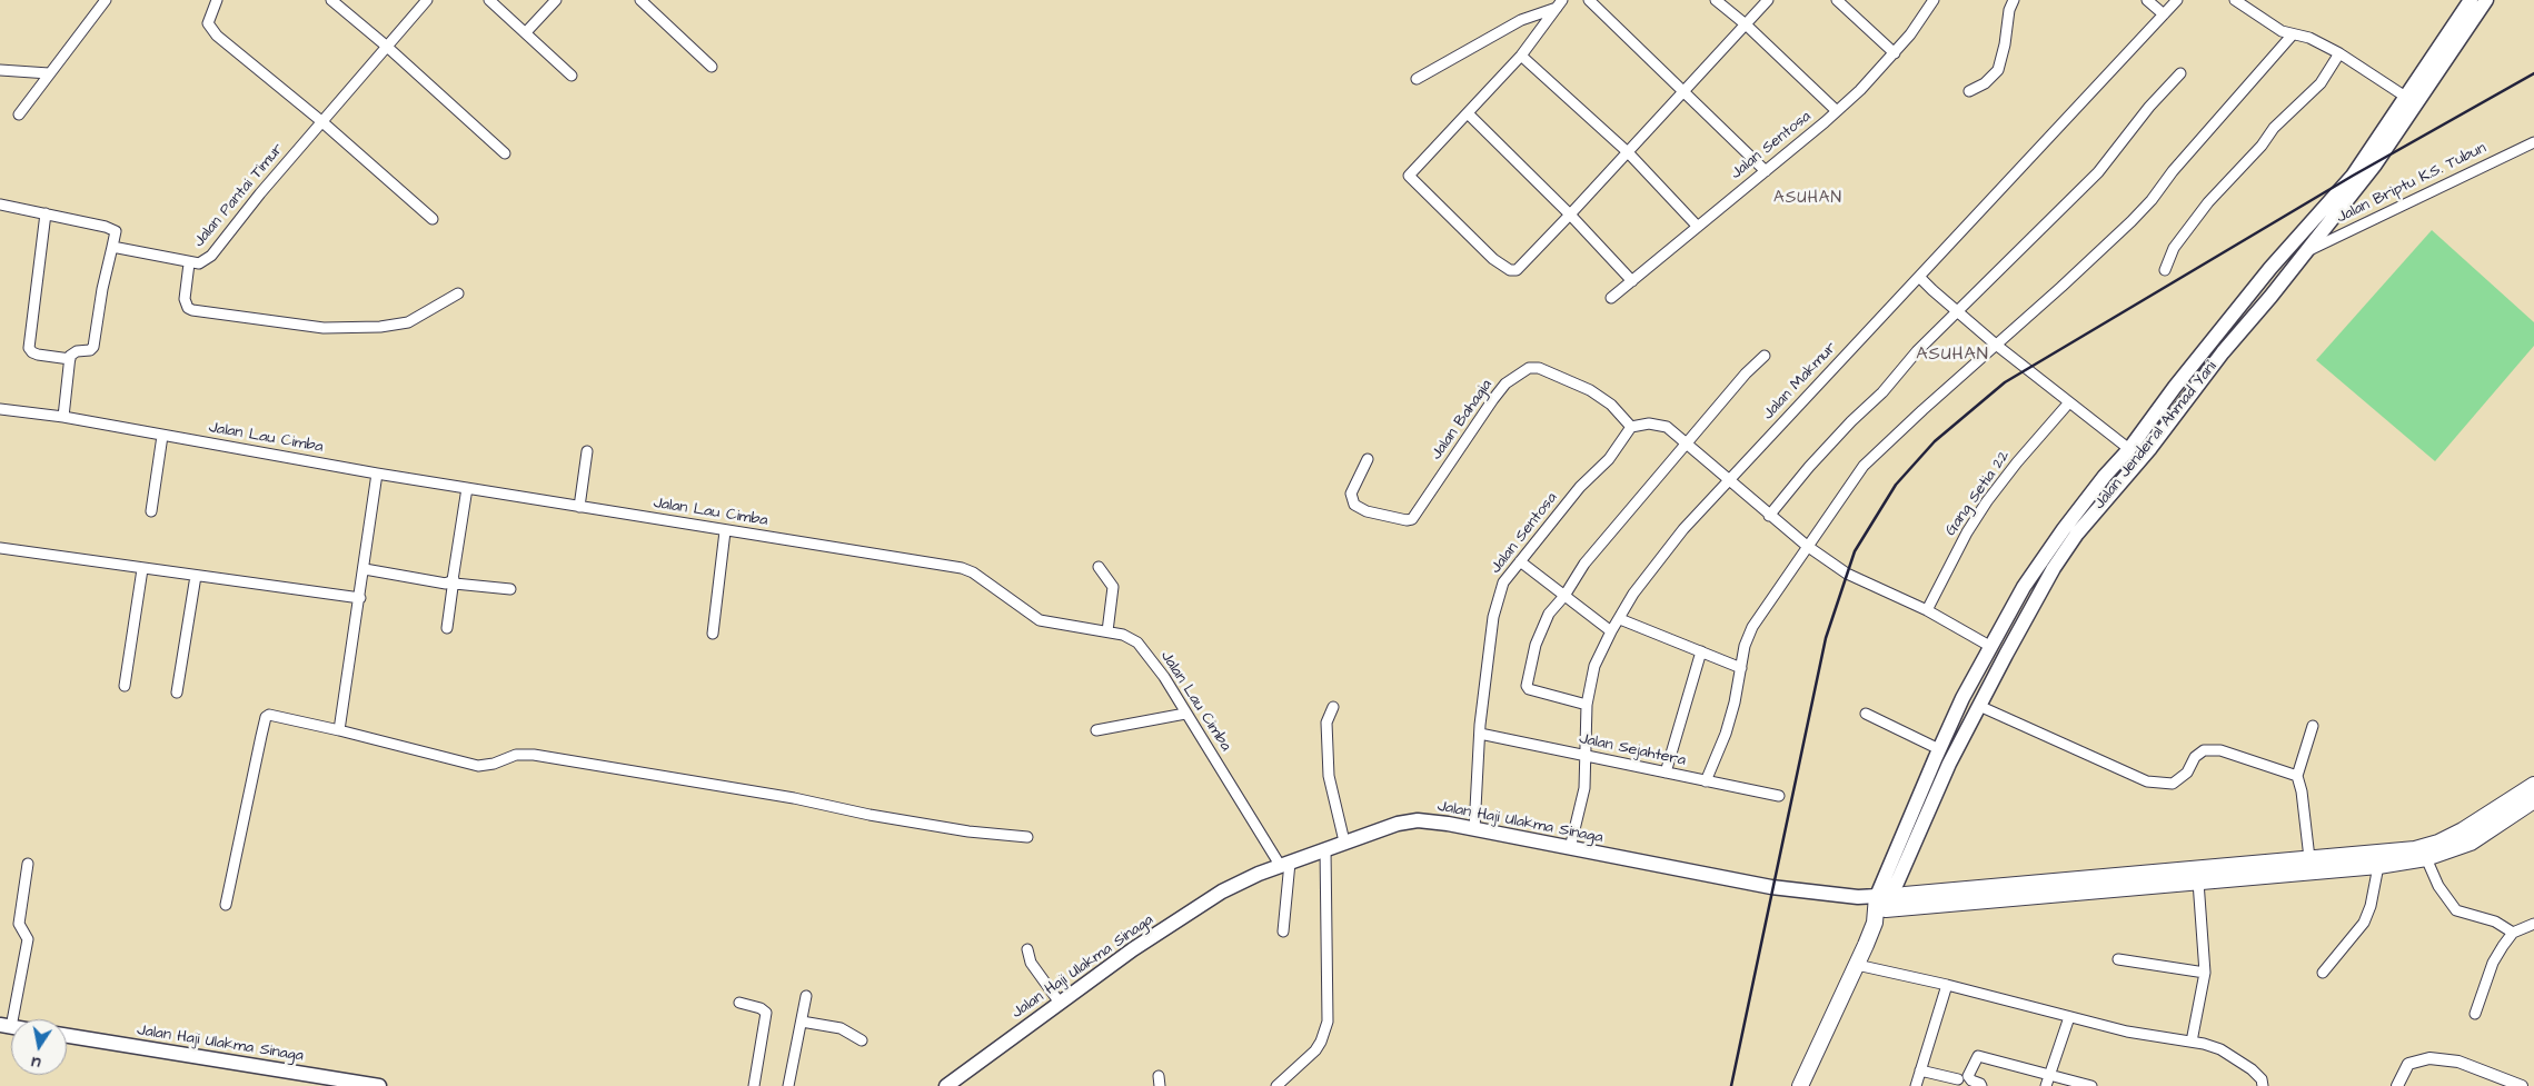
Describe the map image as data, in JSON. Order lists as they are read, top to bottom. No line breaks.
{"streets":{"main road":["Jalan Jenderal Ahmad Yani","Jalan Haji Ulakma Sinaga"],"street":["Jalan Sentosa","Jalan Briptu K.S. Tubun","Jalan Pantai Timur","Jalan Makmur","Jalan Bahagia","Jalan Lau Cimba","Gang Setia 22","Jalan Sejahtera"]},"crossings":[["Jalan Sentosa","Jalan Bahagia"],["Jalan Sentosa","Jalan Sejahtera"],["Jalan Sentosa","Jalan Haji Ulakma Sinaga"],["Jalan Briptu K.S. Tubun","Jalan Jenderal Ahmad Yani"],["Jalan Makmur","Jalan Sejahtera"],["Jalan Makmur","Jalan Haji Ulakma Sinaga"],["Jalan Jenderal Ahmad Yani","Jalan Haji Ulakma Sinaga"],["Jalan Lau Cimba","Jalan Haji Ulakma Sinaga"]],"districts":["ASUHAN","ASUHAN"],"north":"bottom"}
